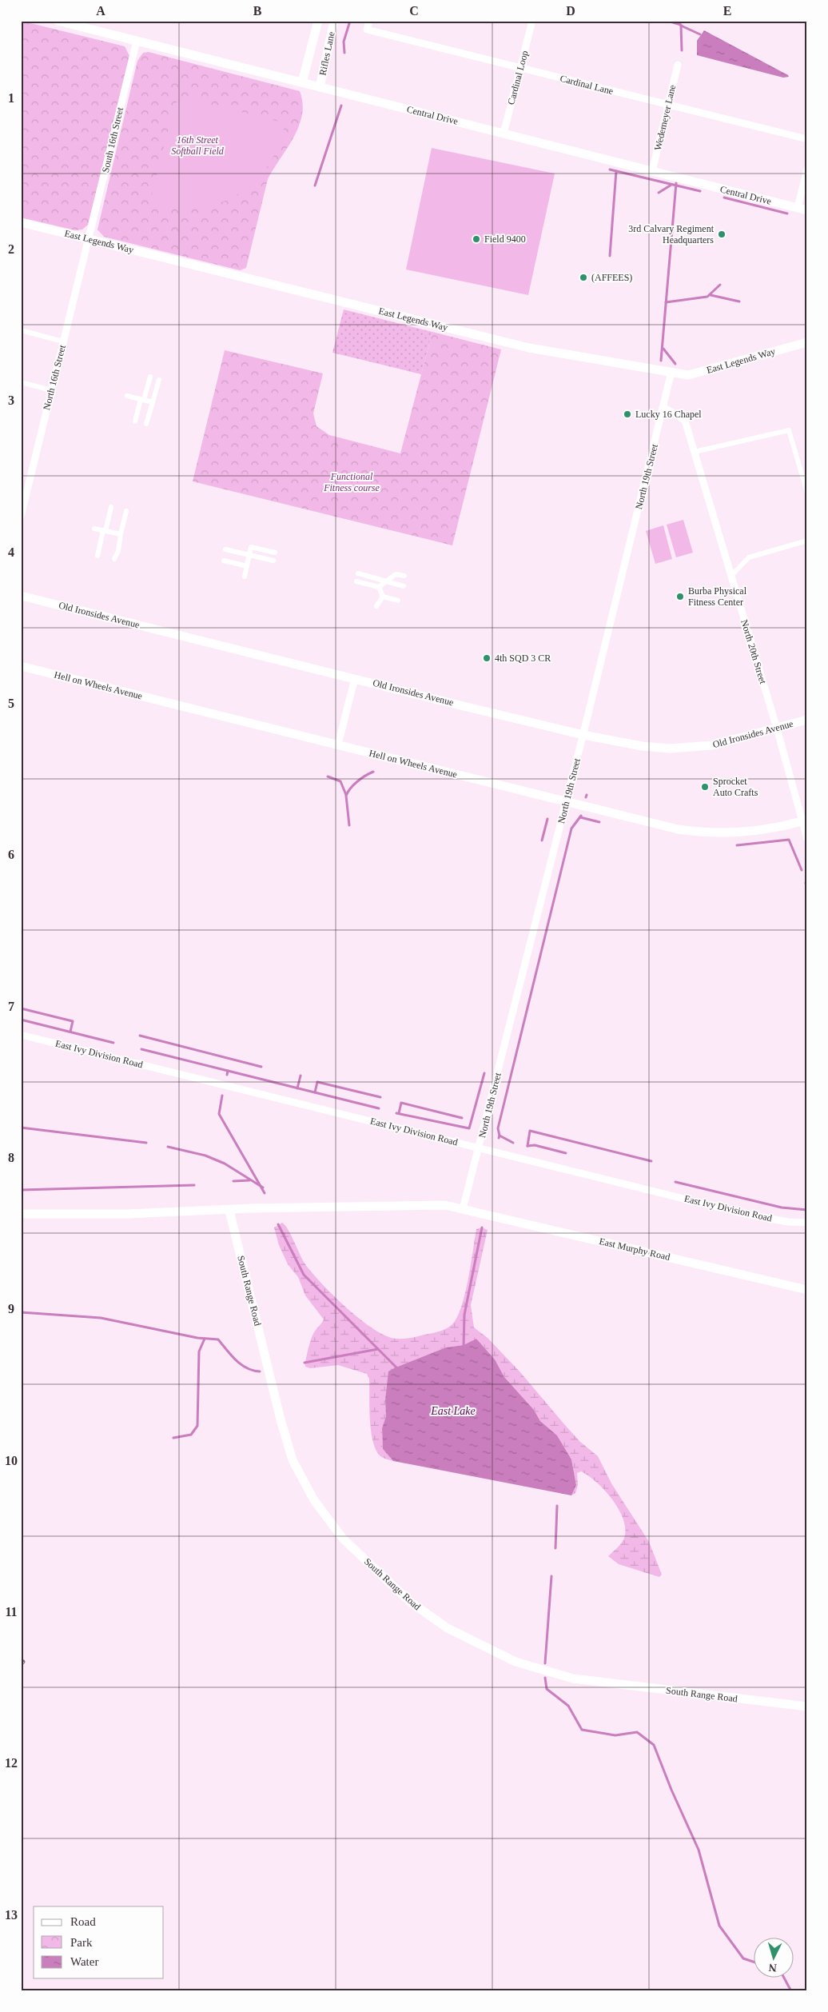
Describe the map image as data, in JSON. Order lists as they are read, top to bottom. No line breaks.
{"streets":{"street":["Rifles Lane","Cardinal Loop","Cardinal Lane","Central Drive","Wedemeyer Lane","South 16th Street","East Legends Way","North 16th Street","North 19th Street","Old Ironsides Avenue","North 20th Street","Hell on Wheels Avenue","East Ivy Division Road","East Murphy Road","South Range Road"]},"crossings":[["Rifles Lane","Central Drive"],["Cardinal Loop","Cardinal Lane"],["Cardinal Loop","Central Drive"],["Cardinal Lane","Wedemeyer Lane"],["Central Drive","Wedemeyer Lane"],["Central Drive","South 16th Street"],["South 16th Street","East Legends Way"],["South 16th Street","North 16th Street"],["East Legends Way","North 16th Street"],["East Legends Way","North 19th Street"],["North 19th Street","Old Ironsides Avenue"],["North 19th Street","North 20th Street"],["North 19th Street","Hell on Wheels Avenue"],["North 19th Street","East Ivy Division Road"],["North 19th Street","East Murphy Road"],["Old Ironsides Avenue","North 20th Street"],["North 20th Street","Hell on Wheels Avenue"],["East Murphy Road","South Range Road"]],"water":["East Lake"],"parks":["16th Street Softball Field","Functional Fitness course"],"places":["3rd Calvary Regiment Headquarters","Field 9400","(AFFEES)","Lucky 16 Chapel","Burba Physical Fitness Center","4th SQD 3 CR","Sprocket Auto Crafts"],"legend":["Road","Park","Water"],"north":"bottom","grid":{"columns":["A","B","C","D","E"],"rows":["1","2","3","4","5","6","7","8","9","10","11","12","13"]}}
